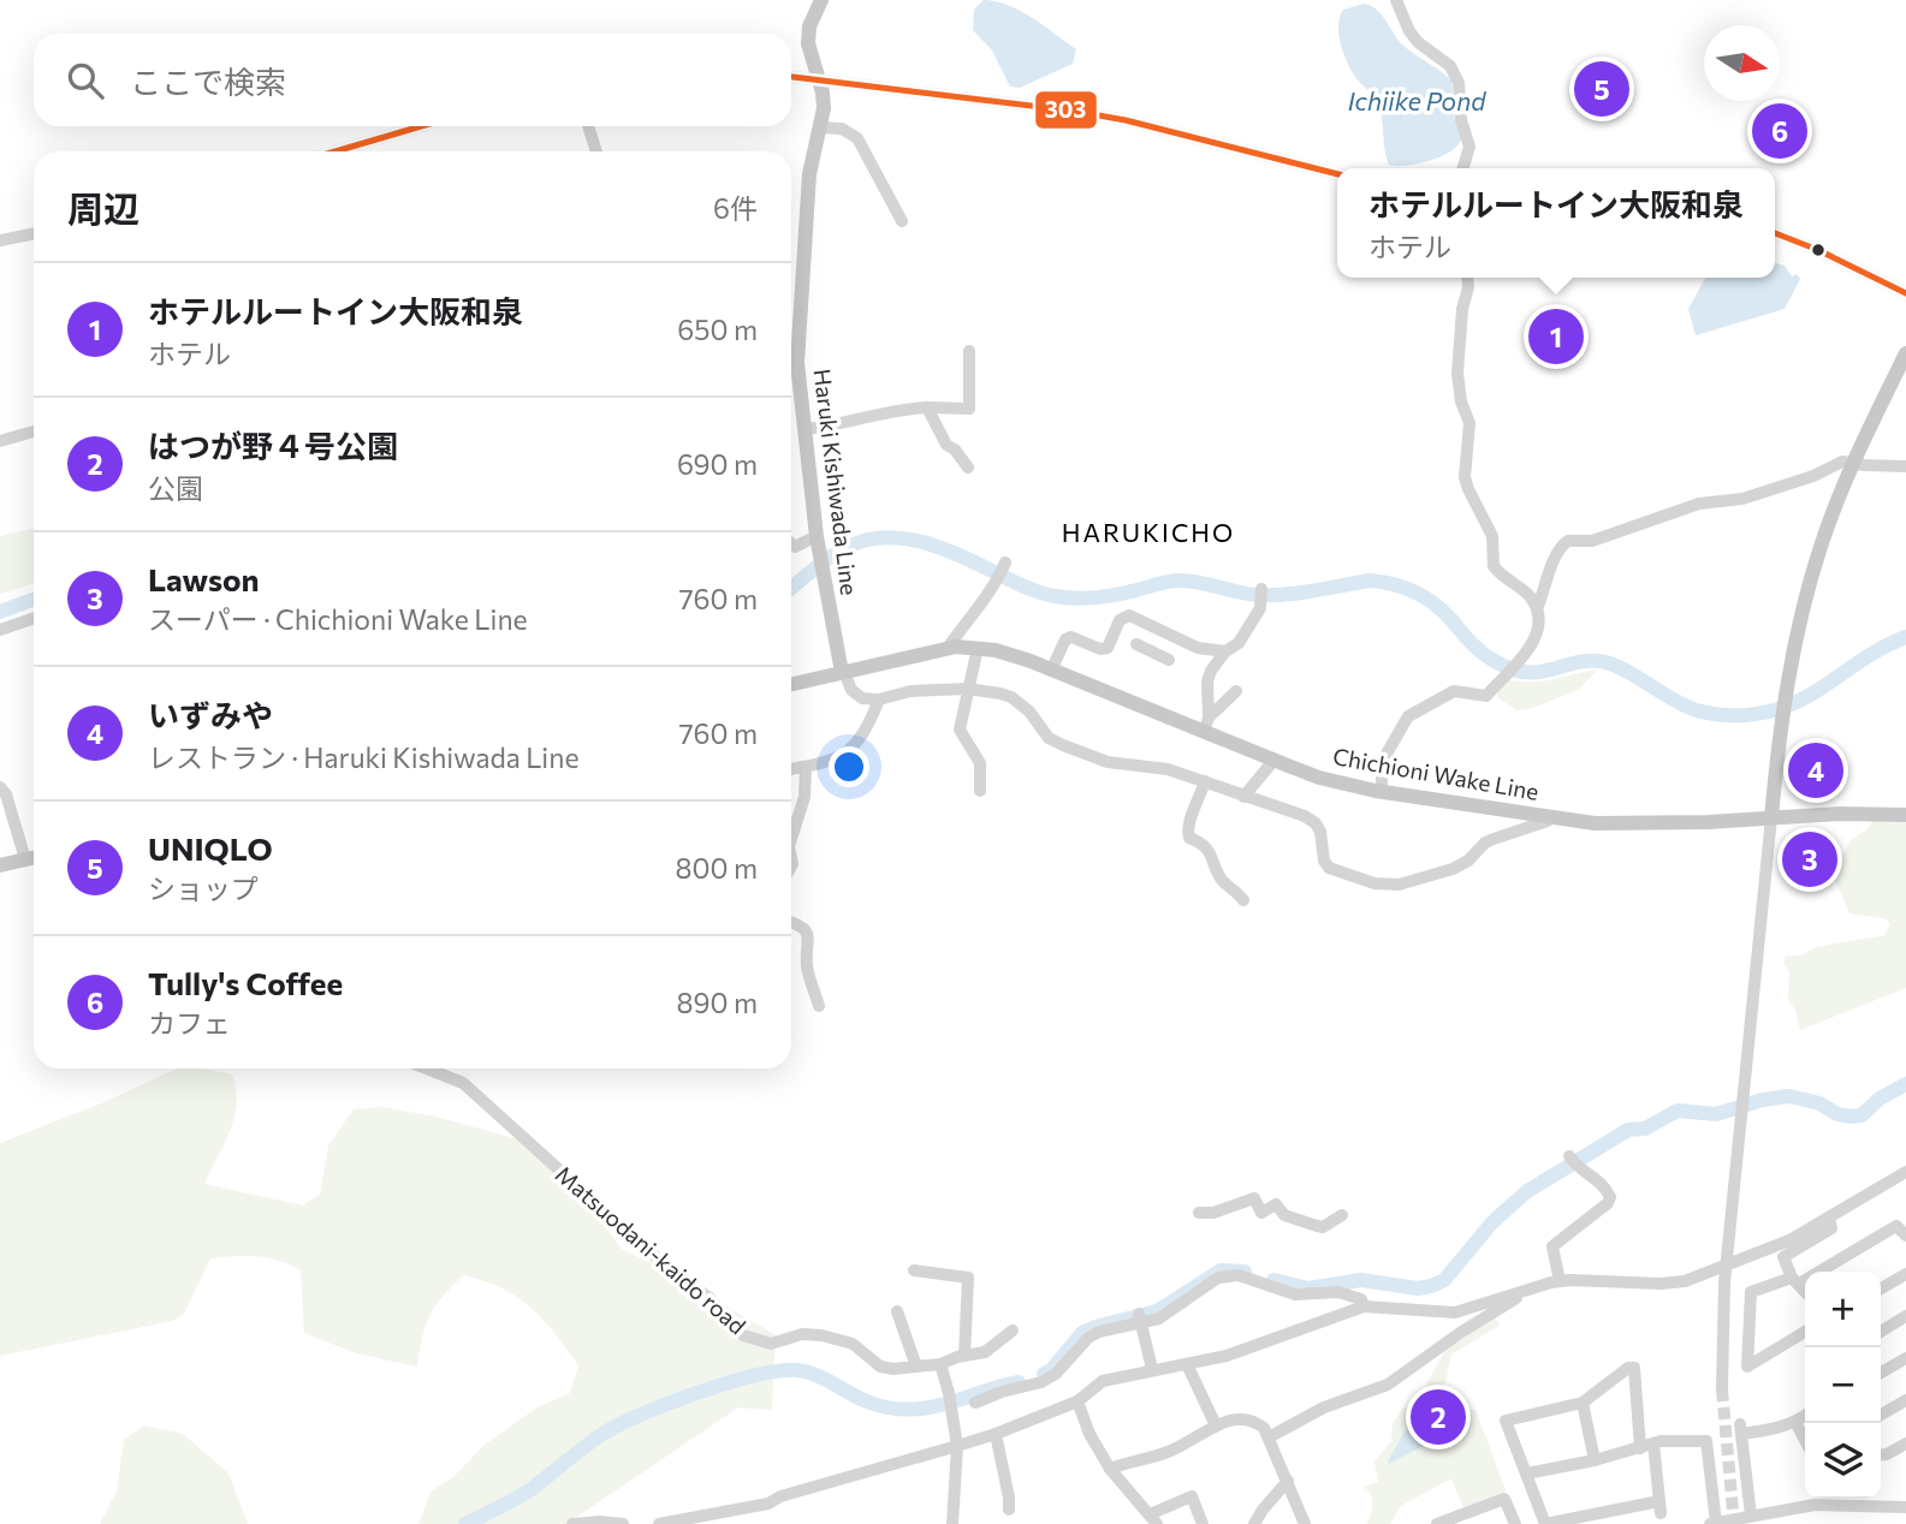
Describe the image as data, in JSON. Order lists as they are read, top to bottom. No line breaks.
{"streets":{"main road":["Haruki Kishiwada Line","Chichioni Wake Line"],"street":["Matsuodani-kaido road"]},"crossings":[["Haruki Kishiwada Line","Chichioni Wake Line"]],"districts":["HARUKICHO"],"water":["Ichiike Pond"],"lines":["transit line 303"],"north":"right","page":{"search":"ここで検索","pins":["5","6","1","4","3","2"],"heading":["周辺","6件"],"popup":["ホテルルートイン大阪和泉","ホテル"],"list":[{"mark":"1","name":"ホテルルートイン大阪和泉","note":"ホテル","value":"650 m"},{"mark":"2","name":"はつが野４号公園","note":"公園","value":"690 m"},{"mark":"3","name":"Lawson","note":"スーパー · Chichioni Wake Line","value":"760 m"},{"mark":"4","name":"いずみや","note":"レストラン · Haruki Kishiwada Line","value":"760 m"},{"mark":"5","name":"UNIQLO","note":"ショップ","value":"800 m"},{"mark":"6","name":"Tully's Coffee","note":"カフェ","value":"890 m"}],"map_buttons":["+","−"]}}
